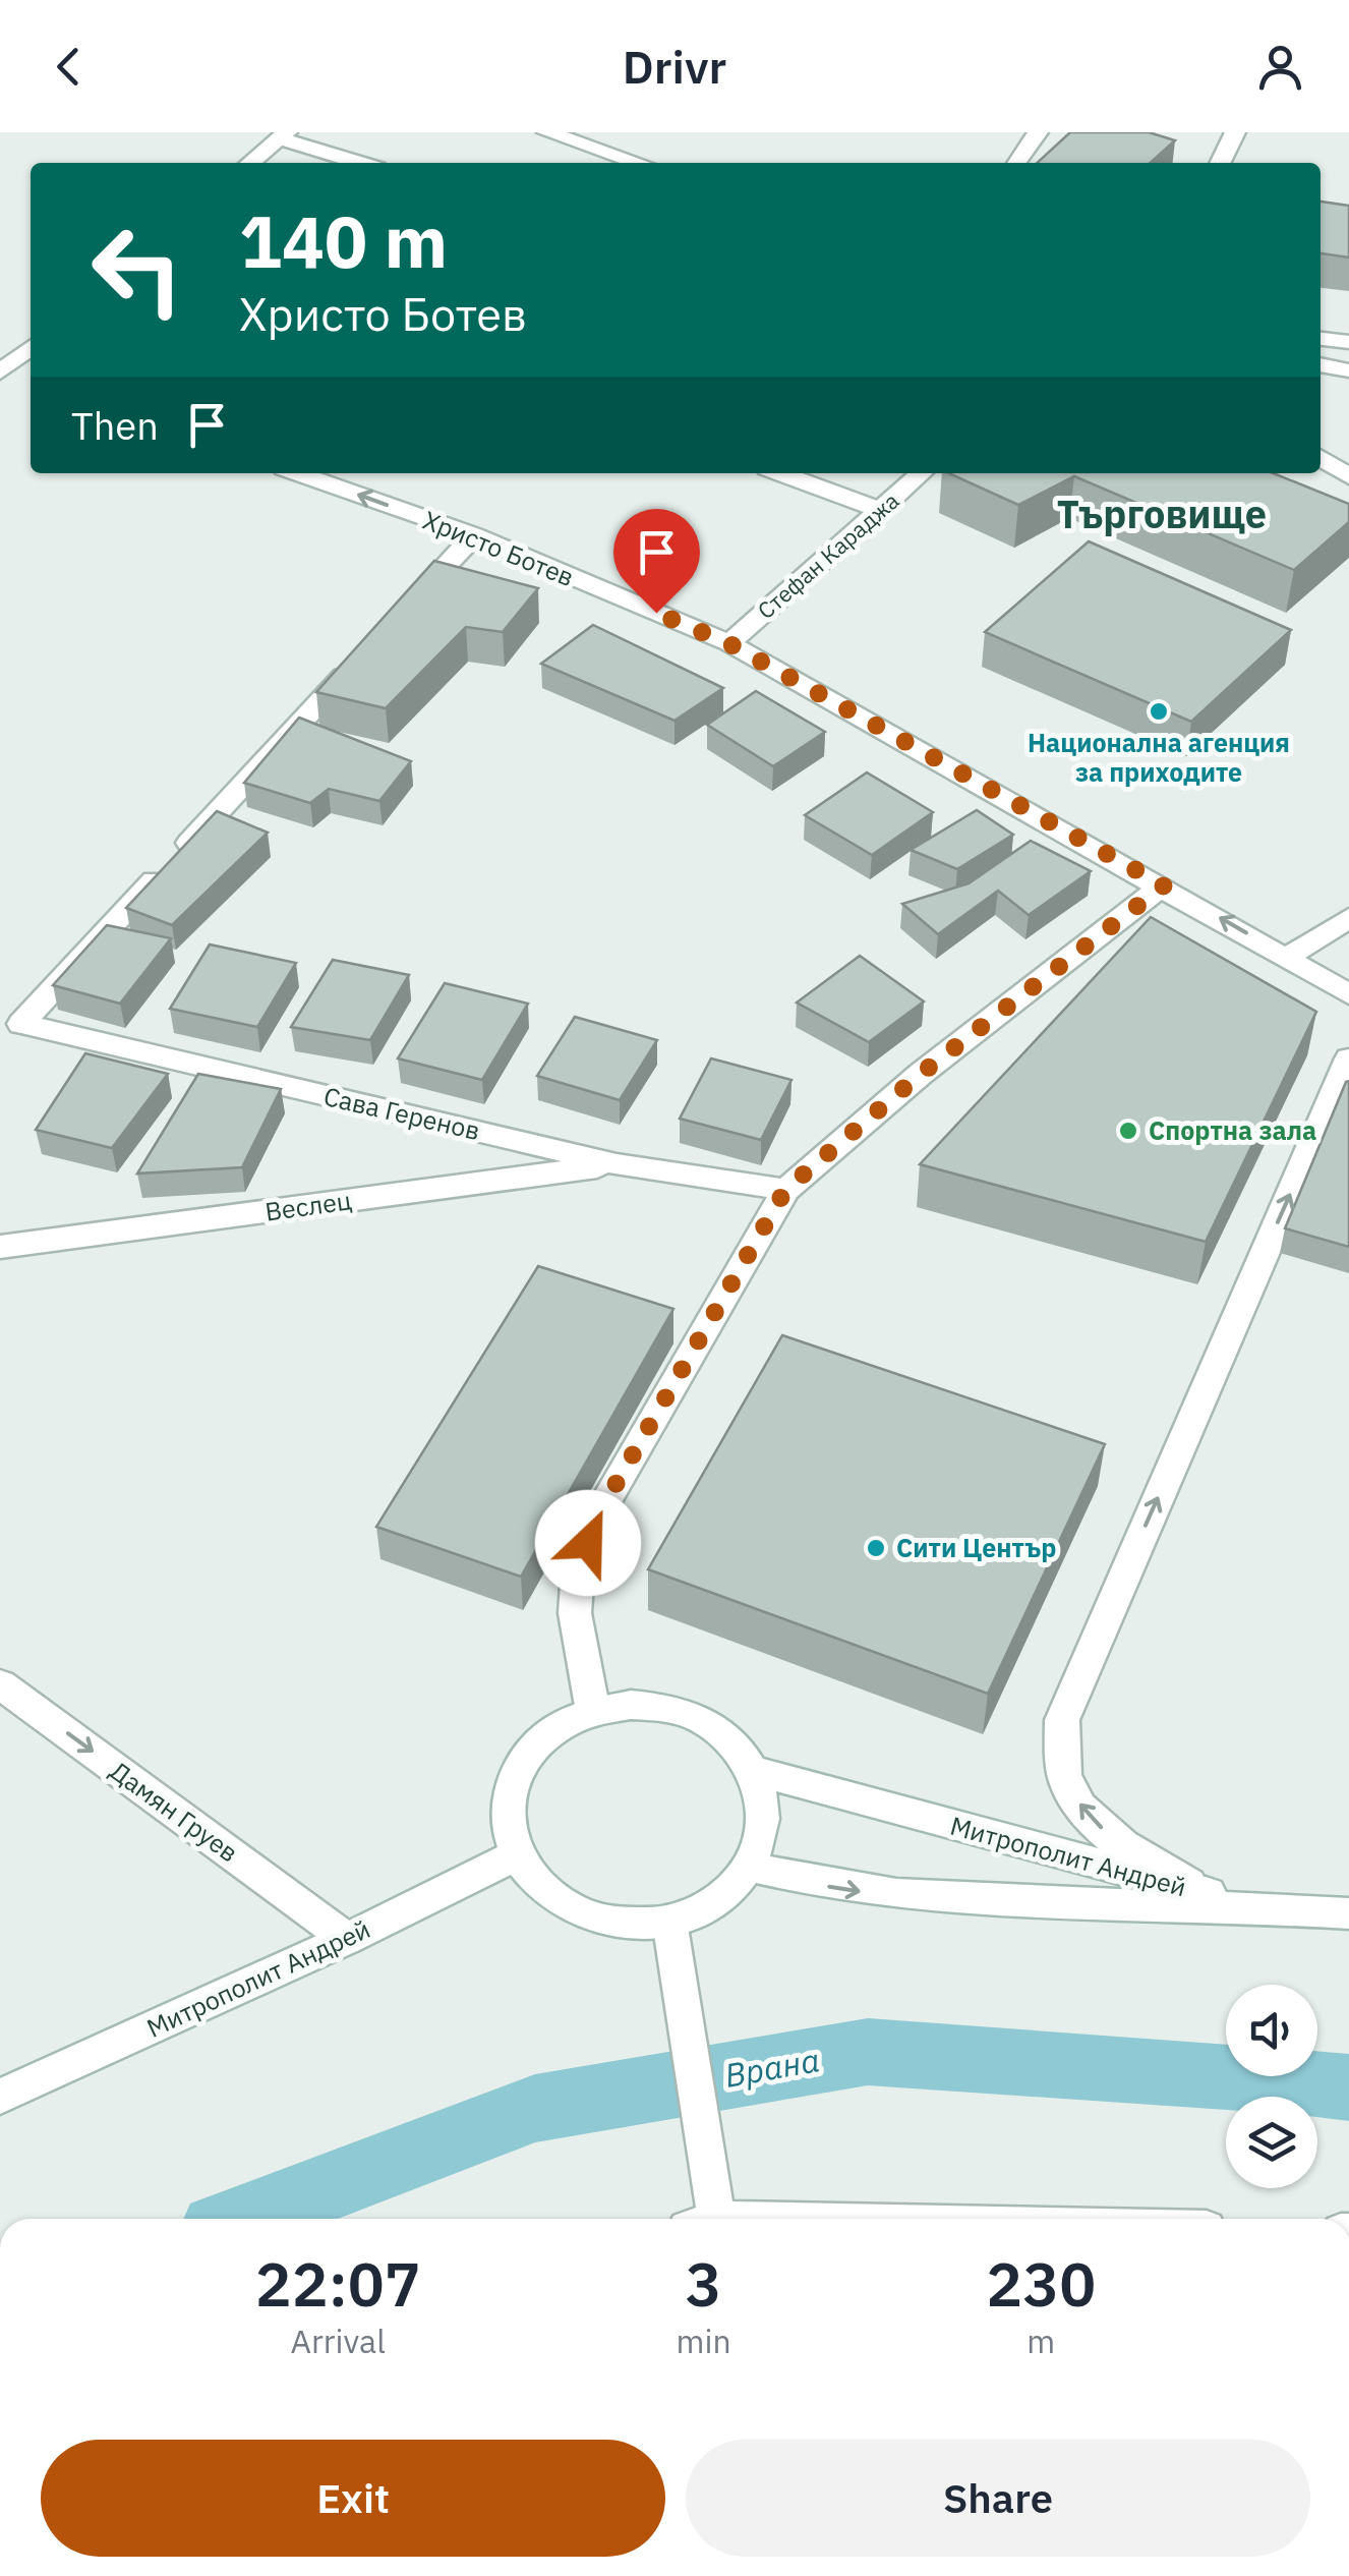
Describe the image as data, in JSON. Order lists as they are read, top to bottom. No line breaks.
{"streets":{"street":["Христо Ботев","Стефан Караджа","Сава Геренов","Веслец","Дамян Груев","Митрополит Андрей"]},"crossings":[["Христо Ботев","Стефан Караджа"],["Сава Геренов","Веслец"],["Дамян Груев","Митрополит Андрей"]],"one_way":["Дамян Груев"],"districts":["Търговище"],"water":["Врана"],"places":["Национална агенция за приходите","Спортна зала","Сити Център"],"page":{"header":"Drivr","turn":["140 m","Христо Ботев"],"then":"Then","eta":["22:07","Arrival","3","min","230","m"],"buttons":["Exit","Share"]}}
